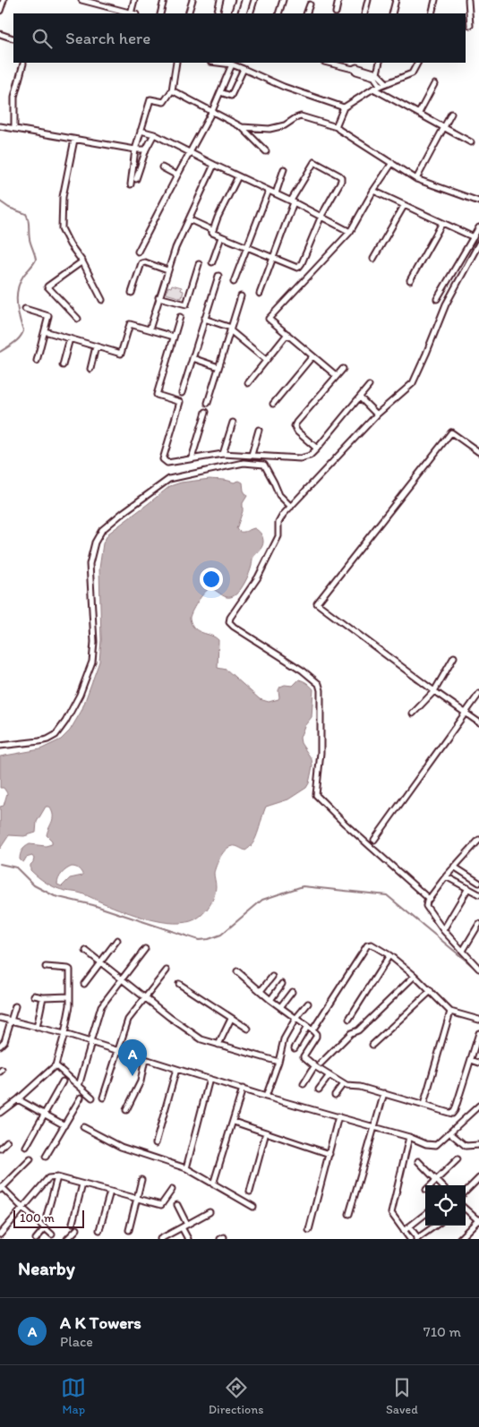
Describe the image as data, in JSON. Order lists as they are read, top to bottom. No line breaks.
{"scale_bar":"100 m","page":{"search":"Search here","pins":"A","scale":"100 m","heading":"Nearby","list":[{"mark":"A","name":"A K Towers","note":"Place","value":"710 m"}],"nav":["Map","Directions","Saved"]}}
